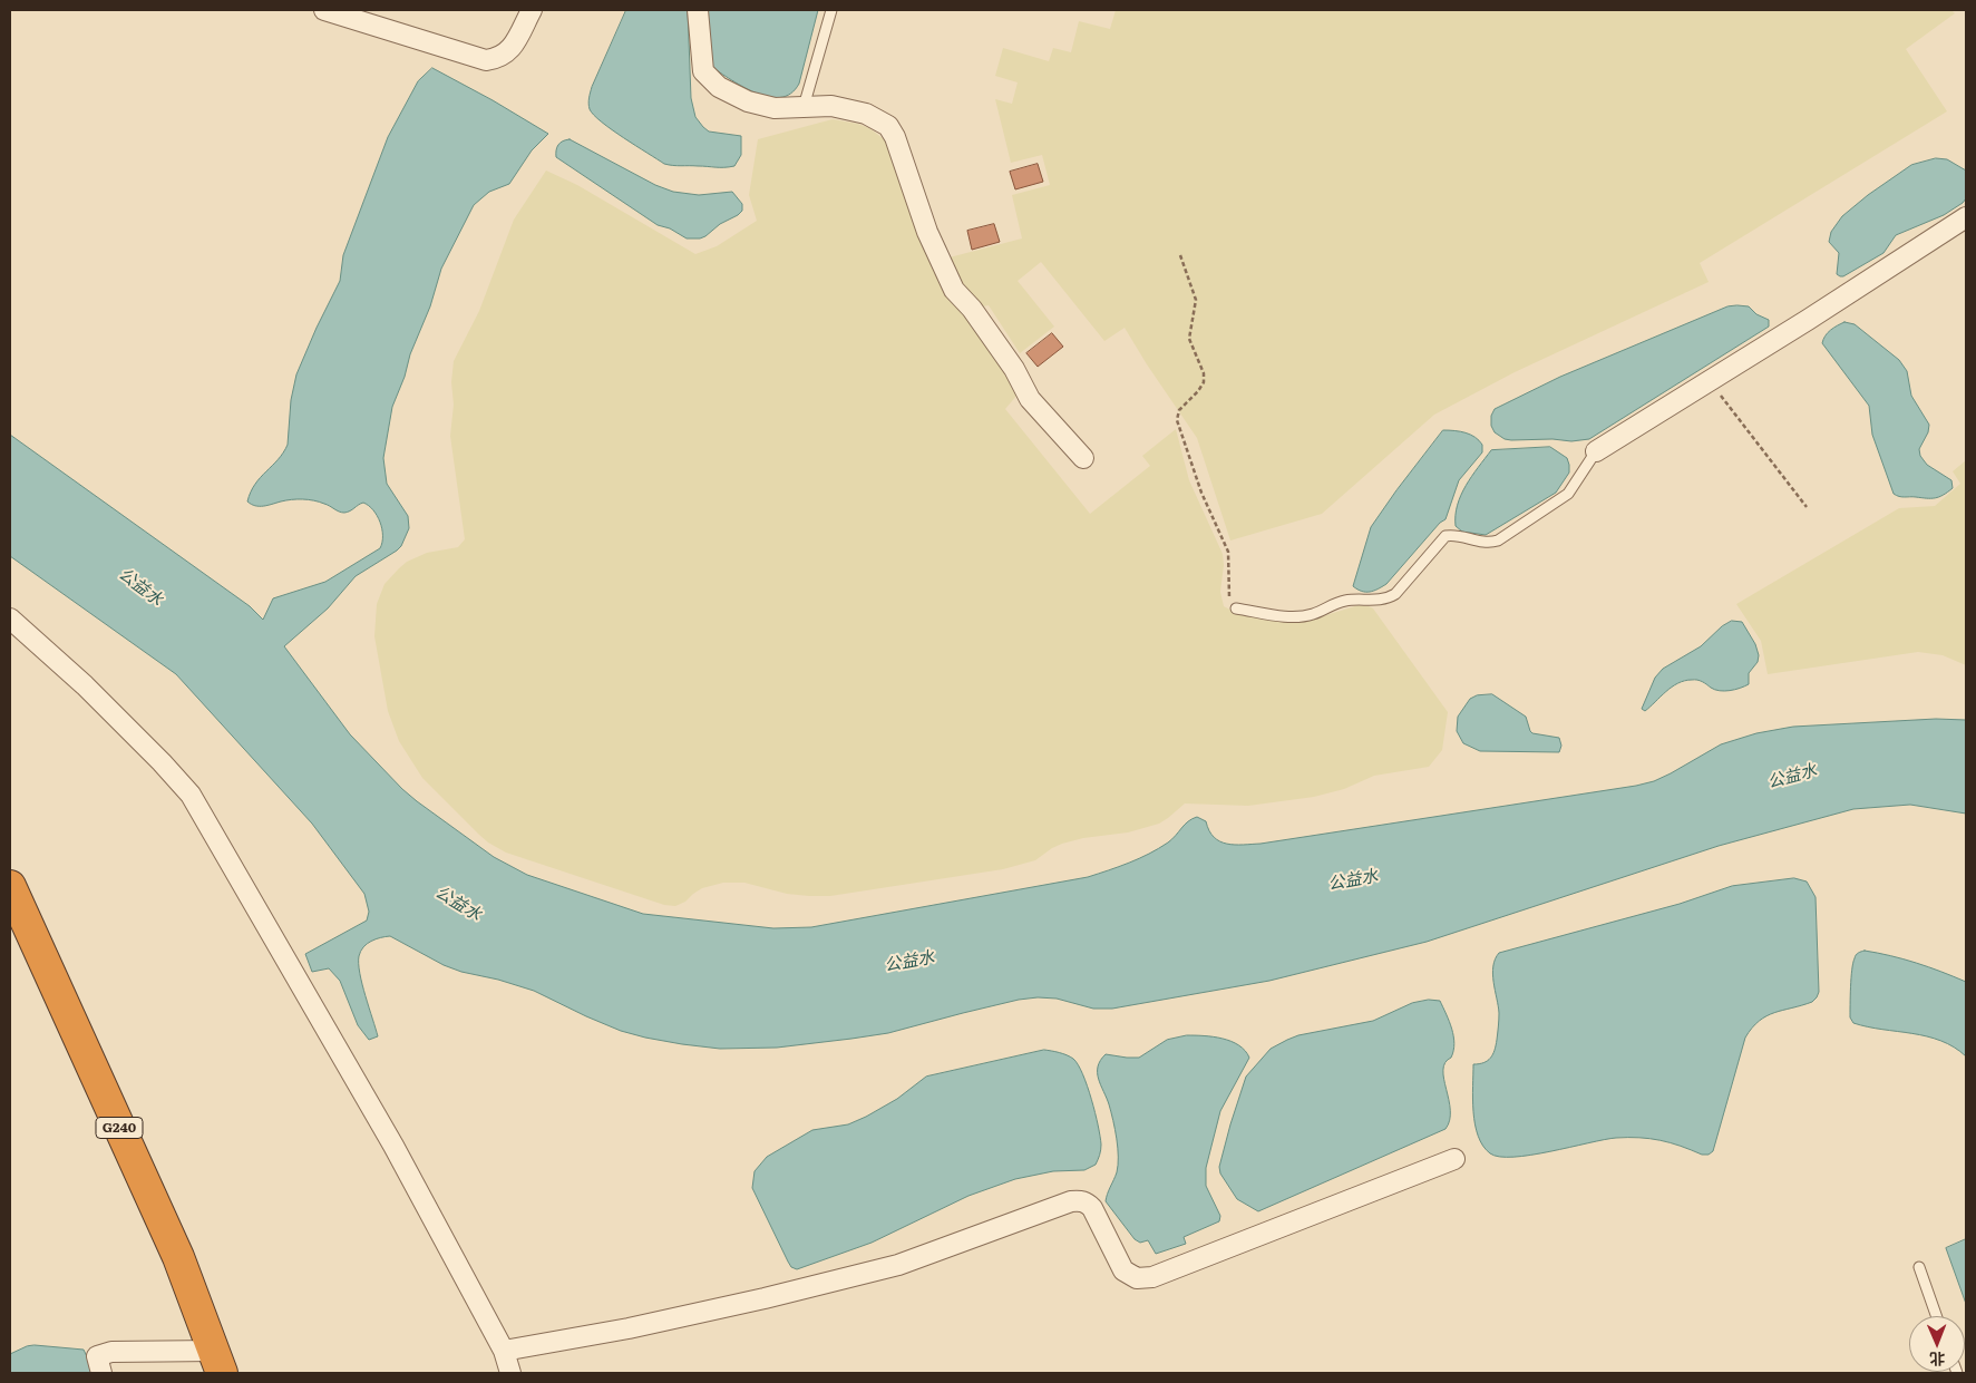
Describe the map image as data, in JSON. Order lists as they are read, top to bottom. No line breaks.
{"streets":{"highway":["G240"]},"water":["公益水"],"north":"bottom"}
